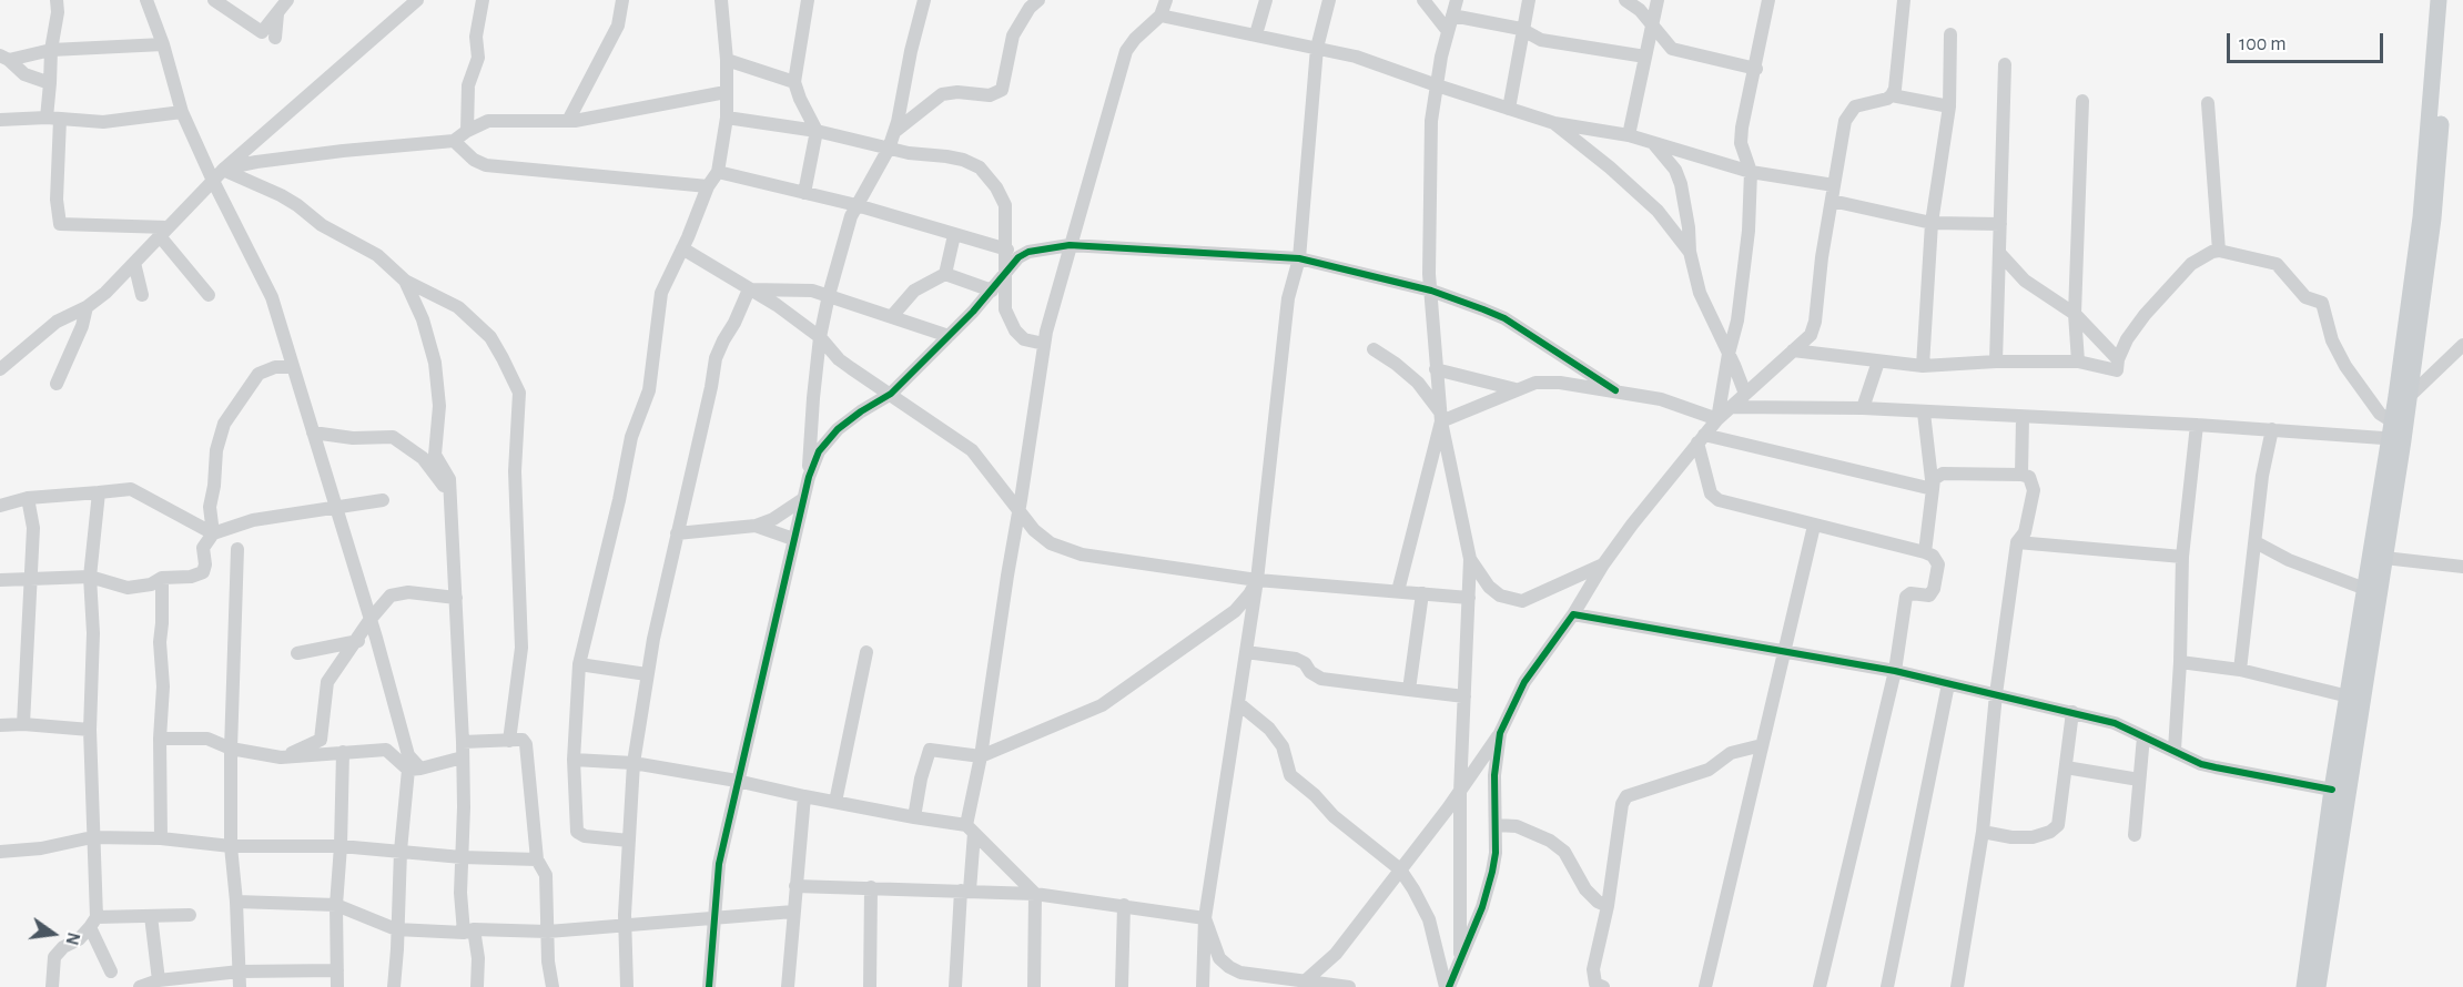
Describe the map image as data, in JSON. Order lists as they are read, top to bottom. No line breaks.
{"scale_bar":"100 m","north":"right"}
